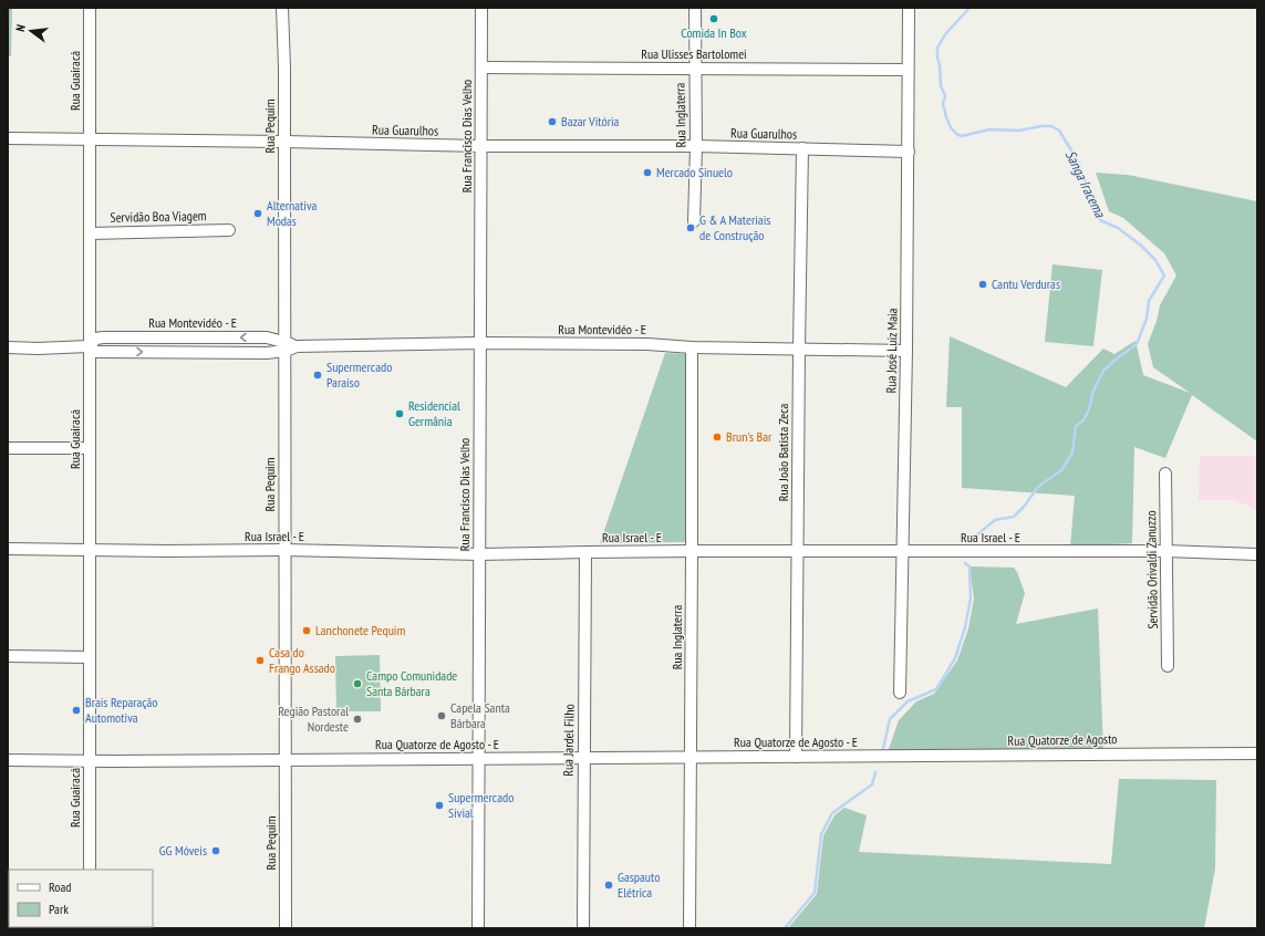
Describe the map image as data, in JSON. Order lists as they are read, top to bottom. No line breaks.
{"streets":{"street":["Rua Ulisses Bartolomei","Rua Guairacá","Rua Inglaterra","Rua Pequim","Rua Guarulhos","Rua Francisco Dias Velho","Servidão Boa Viagem","Rua Montevidéo - E","Rua José Luiz Maia","Rua João Batista Zeca","Rua Israel - E","Servidão Orivaldi Zanuzzo","Rua Jardel Filho","Rua Quatorze de Agosto","Rua Quatorze de Agosto - E"]},"crossings":[["Rua Ulisses Bartolomei","Rua Inglaterra"],["Rua Ulisses Bartolomei","Rua Francisco Dias Velho"],["Rua Ulisses Bartolomei","Rua José Luiz Maia"],["Rua Guairacá","Rua Guarulhos"],["Rua Guairacá","Servidão Boa Viagem"],["Rua Guairacá","Rua Montevidéo - E"],["Rua Guairacá","Rua Israel - E"],["Rua Guairacá","Rua Quatorze de Agosto - E"],["Rua Inglaterra","Rua Guarulhos"],["Rua Inglaterra","Rua Montevidéo - E"],["Rua Inglaterra","Rua Israel - E"],["Rua Inglaterra","Rua Quatorze de Agosto - E"],["Rua Pequim","Rua Guarulhos"],["Rua Pequim","Rua Montevidéo - E"],["Rua Pequim","Rua Israel - E"],["Rua Pequim","Rua Quatorze de Agosto - E"],["Rua Guarulhos","Rua Francisco Dias Velho"],["Rua Guarulhos","Rua José Luiz Maia"],["Rua Guarulhos","Rua João Batista Zeca"],["Rua Francisco Dias Velho","Rua Montevidéo - E"],["Rua Francisco Dias Velho","Rua Israel - E"],["Rua Francisco Dias Velho","Rua Quatorze de Agosto - E"],["Rua Montevidéo - E","Rua José Luiz Maia"],["Rua Montevidéo - E","Rua João Batista Zeca"],["Rua José Luiz Maia","Rua Israel - E"],["Rua João Batista Zeca","Rua Israel - E"],["Rua João Batista Zeca","Rua Quatorze de Agosto - E"],["Rua Israel - E","Servidão Orivaldi Zanuzzo"],["Rua Israel - E","Rua Jardel Filho"],["Rua Jardel Filho","Rua Quatorze de Agosto - E"],["Rua Quatorze de Agosto","Rua Quatorze de Agosto - E"]],"water":["Sanga Iracema"],"places":["Comida In Box","Bazar Vitória","Mercado Sinuelo","Alternativa Modas","G & A Materiais de Construção","Cantu Verduras","Supermercado Paraíso","Residencial Germânia","Brun's Bar","Lanchonete Pequim","Casa do Frango Assado","Campo Comunidade Santa Bárbara","Brais Reparação Automotiva","Capela Santa Bárbara","Região Pastoral Nordeste","Supermercado Sivial","GG Móveis","Gaspauto Elétrica"],"legend":["Road","Park"],"north":"left"}
